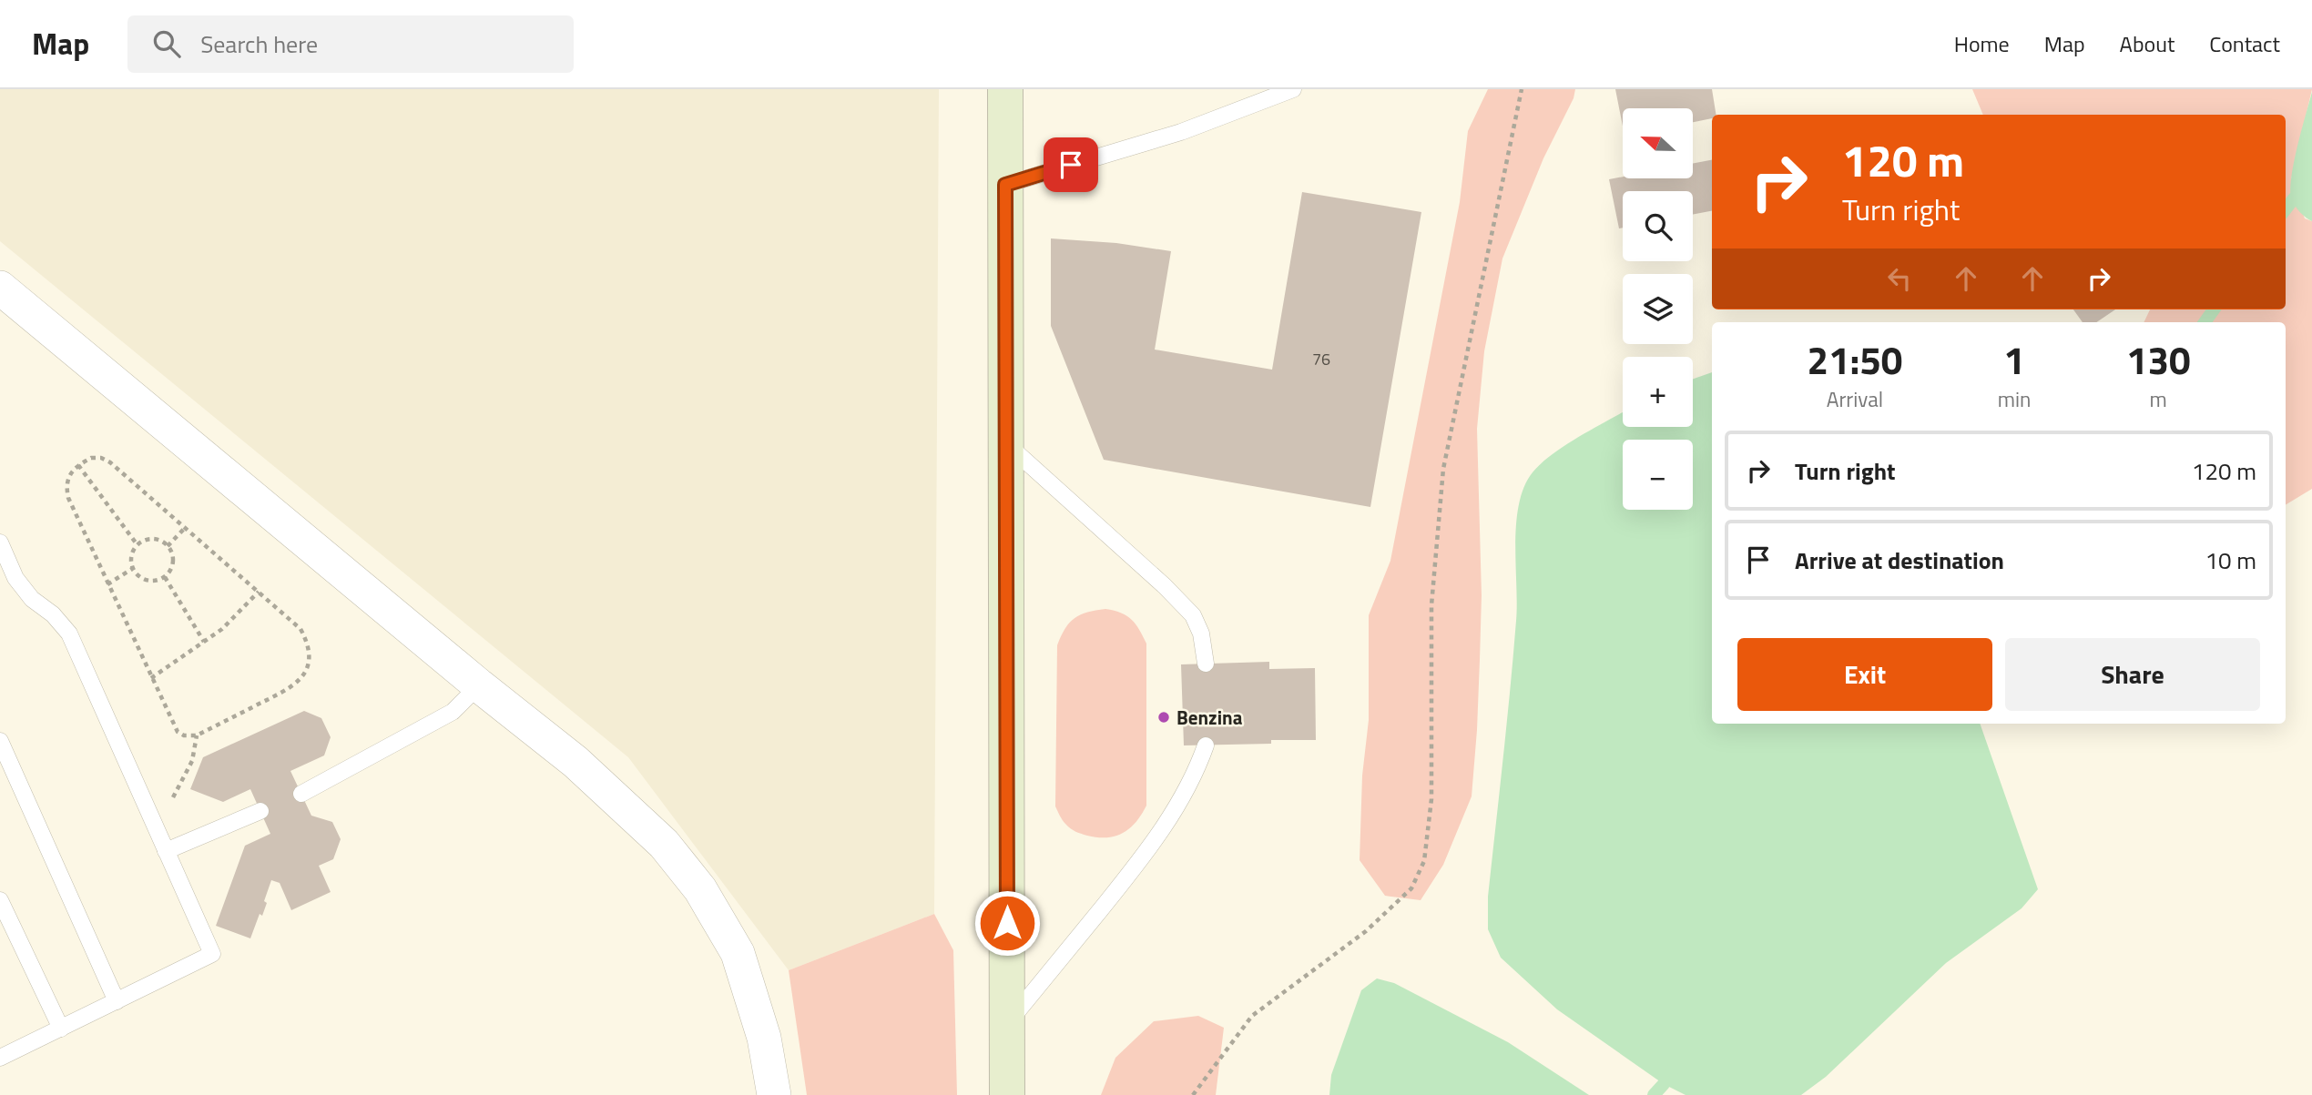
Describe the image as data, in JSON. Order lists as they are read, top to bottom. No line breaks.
{"places":["Benzina"],"house_numbers":["76"],"north":"left","page":{"header":"Map","search":"Search here","nav":["Home","Map","About","Contact"],"map_buttons":["+","−"],"turn":["120 m","Turn right"],"eta":["21:50","Arrival","1","min","130","m"],"list":[{"name":"Turn right","value":"120 m"},{"name":"Arrive at destination","value":"10 m"}],"buttons":["Exit","Share"]}}
